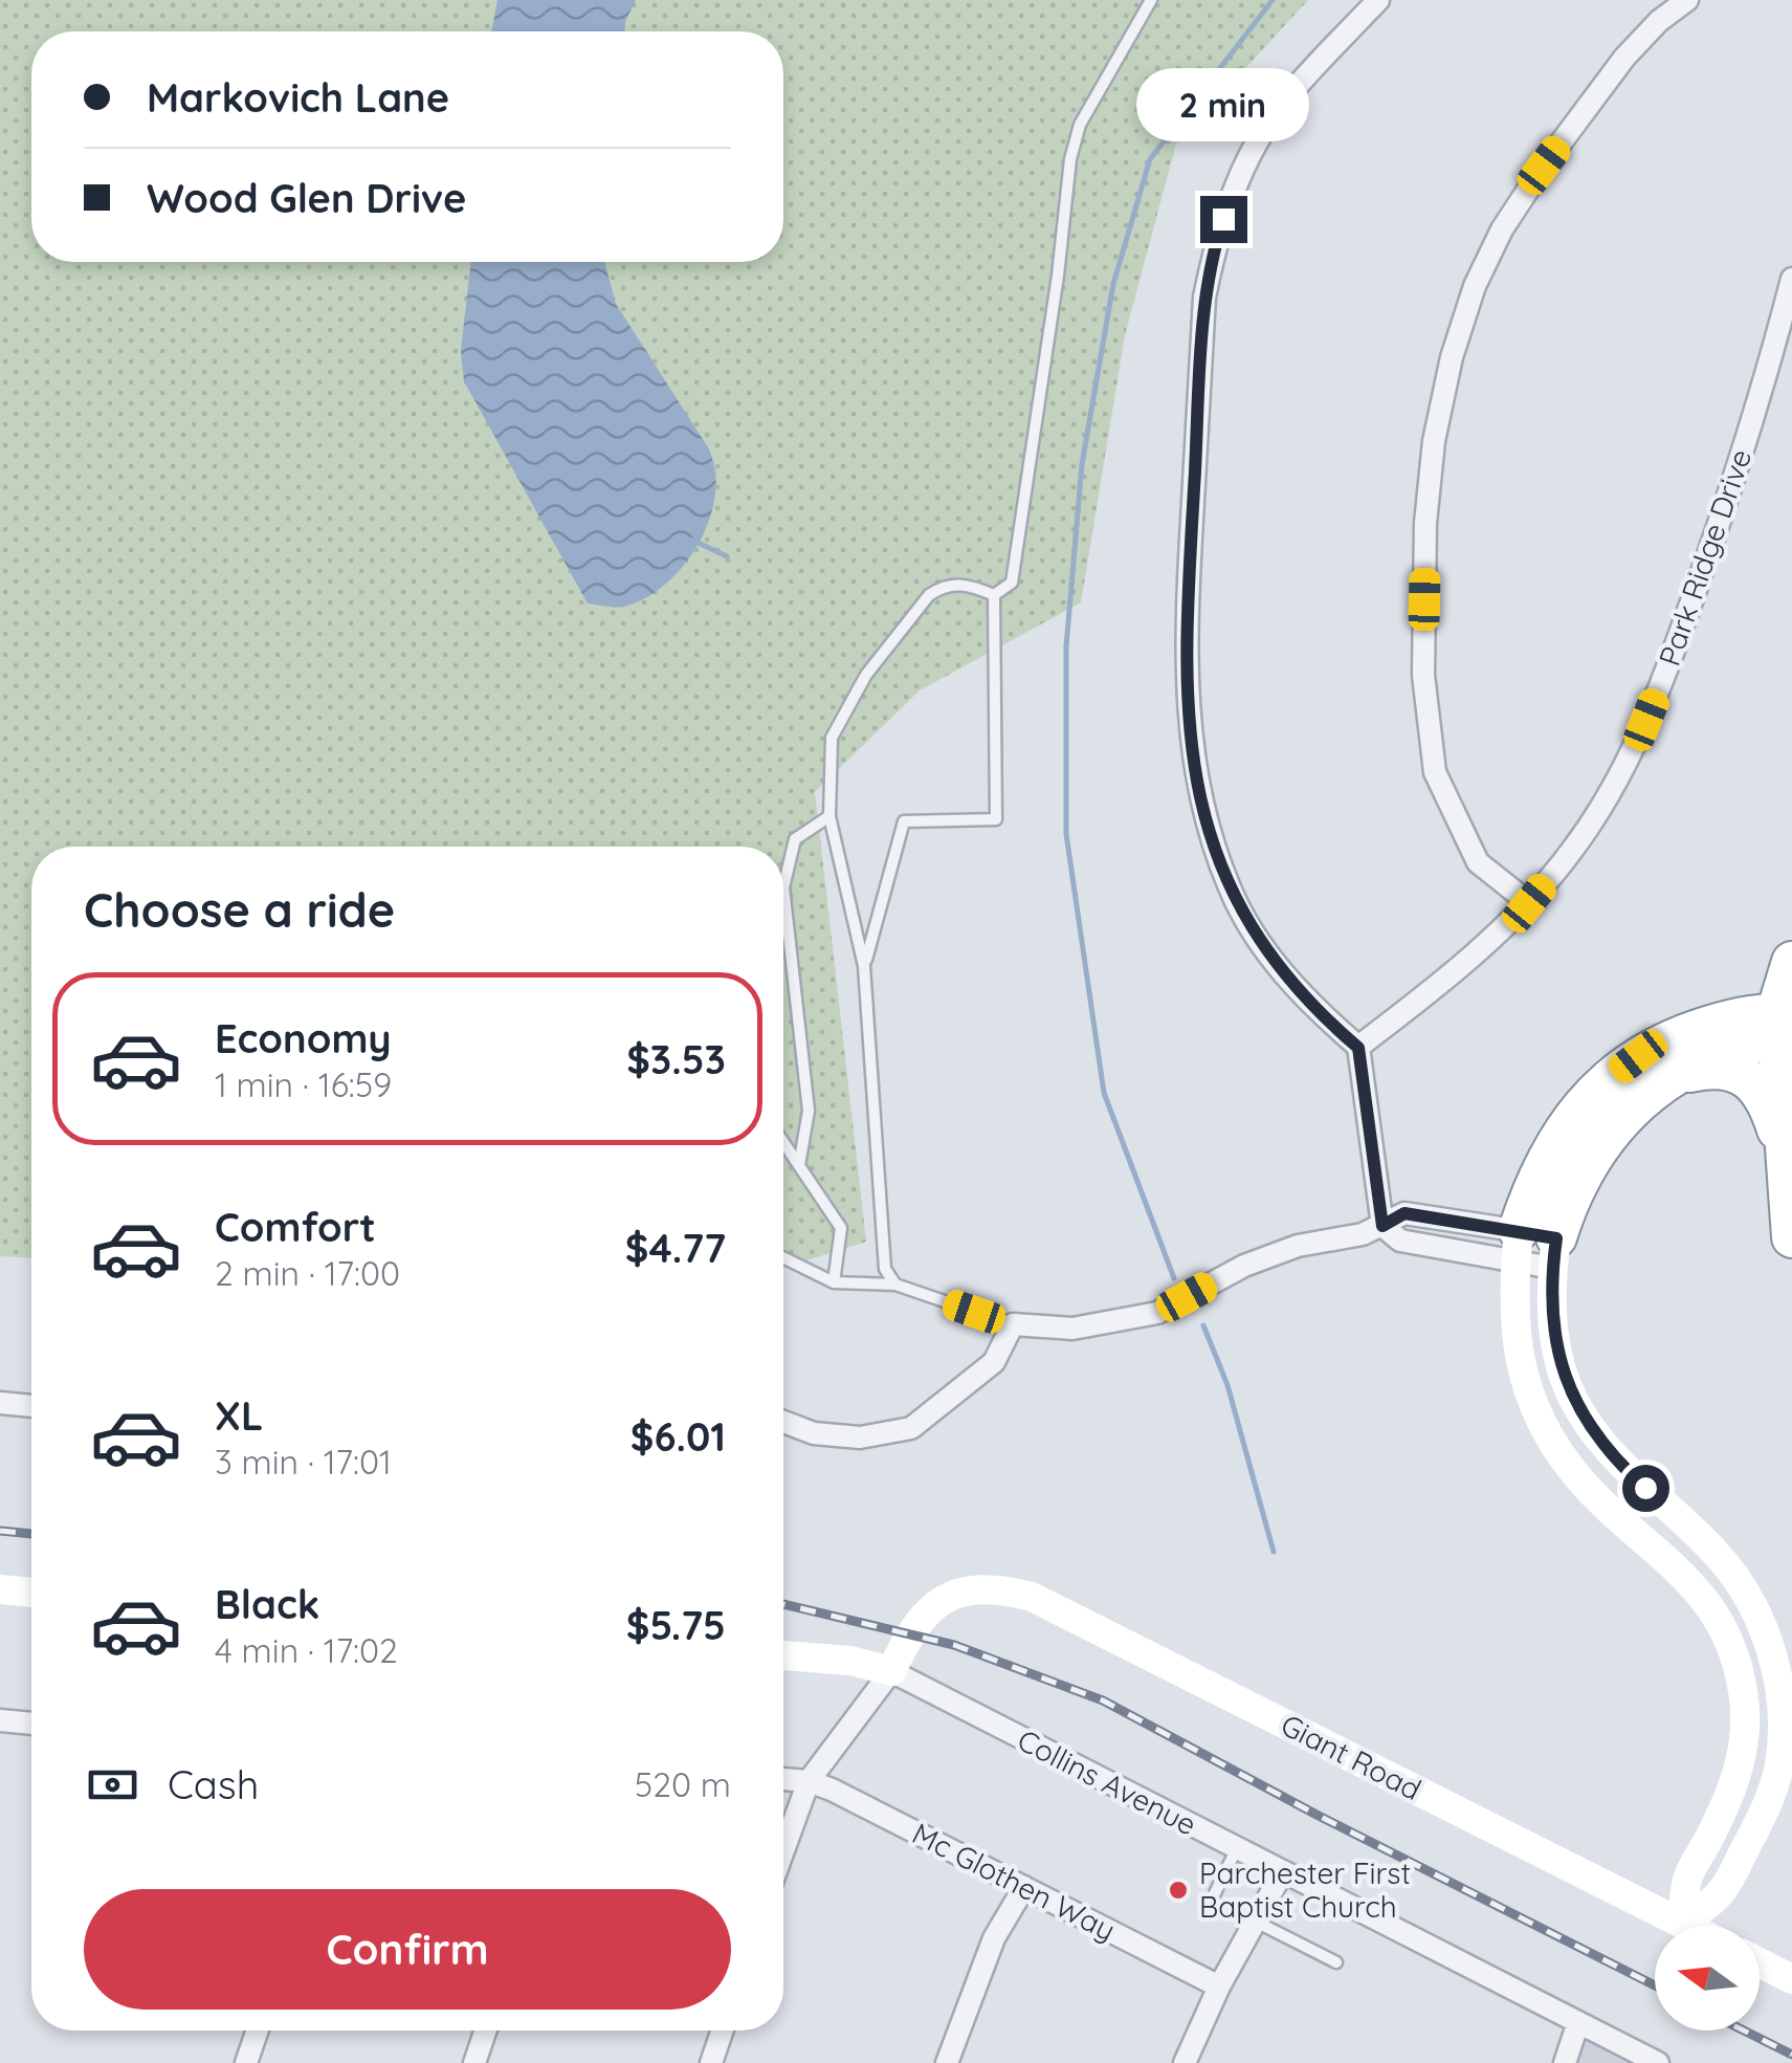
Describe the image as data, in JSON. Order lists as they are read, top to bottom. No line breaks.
{"streets":{"street":["Park Ridge Drive","Giant Road","Collins Avenue","Mc Glothen Way"]},"crossings":[["Giant Road","Collins Avenue"]],"places":["Parchester First Baptist Church"],"north":"left","page":{"banner":["Markovich Lane","Wood Glen Drive"],"bubble":"2 min","heading":"Choose a ride","list":[{"name":"Economy","note":"1 min · 16:59","value":"$3.53"},{"name":"Comfort","note":"2 min · 17:00","value":"$4.77"},{"name":"XL","note":"3 min · 17:01","value":"$6.01"},{"name":"Black","note":"4 min · 17:02","value":"$5.75"}],"pay":["Cash","520 m"],"buttons":"Confirm"}}
